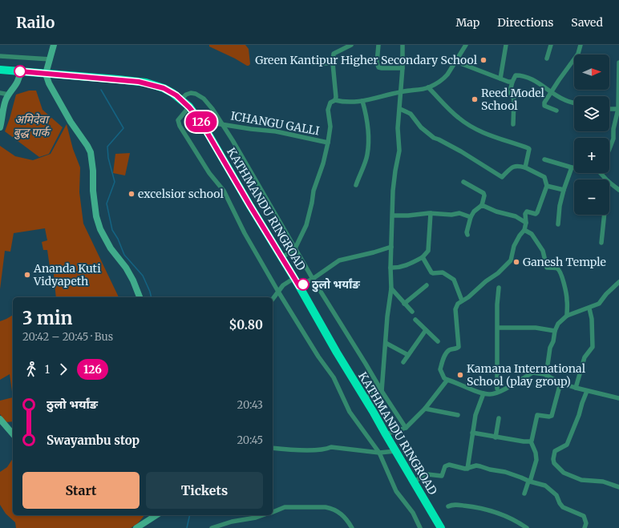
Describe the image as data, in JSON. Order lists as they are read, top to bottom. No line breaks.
{"streets":{"highway":["KATHMANDU RINGROAD"],"street":["ICHANGU GALLI"]},"crossings":[["ICHANGU GALLI","KATHMANDU RINGROAD"]],"parks":["अमिदेवा बुद्ध पार्क"],"places":["Green Kantipur Higher Secondary School","Reed Model School","excelsior school","Ganesh Temple","Ananda Kuti Vidyapeth","ठुलो भर्यांङ","Kamana International School (play group)"],"lines":["bus line 126"],"north":"right","page":{"header":"Railo","nav":["Map","Directions","Saved"],"on_map":"126","map_buttons":["+","−"],"heading":["3 min","20:42 – 20:45 · Bus","$0.80"],"legs":["1","126"],"list":[{"name":"ठुलो भर्यांङ","value":"20:43"},{"name":"Swayambu stop","value":"20:45"}],"buttons":["Start","Tickets"]}}
